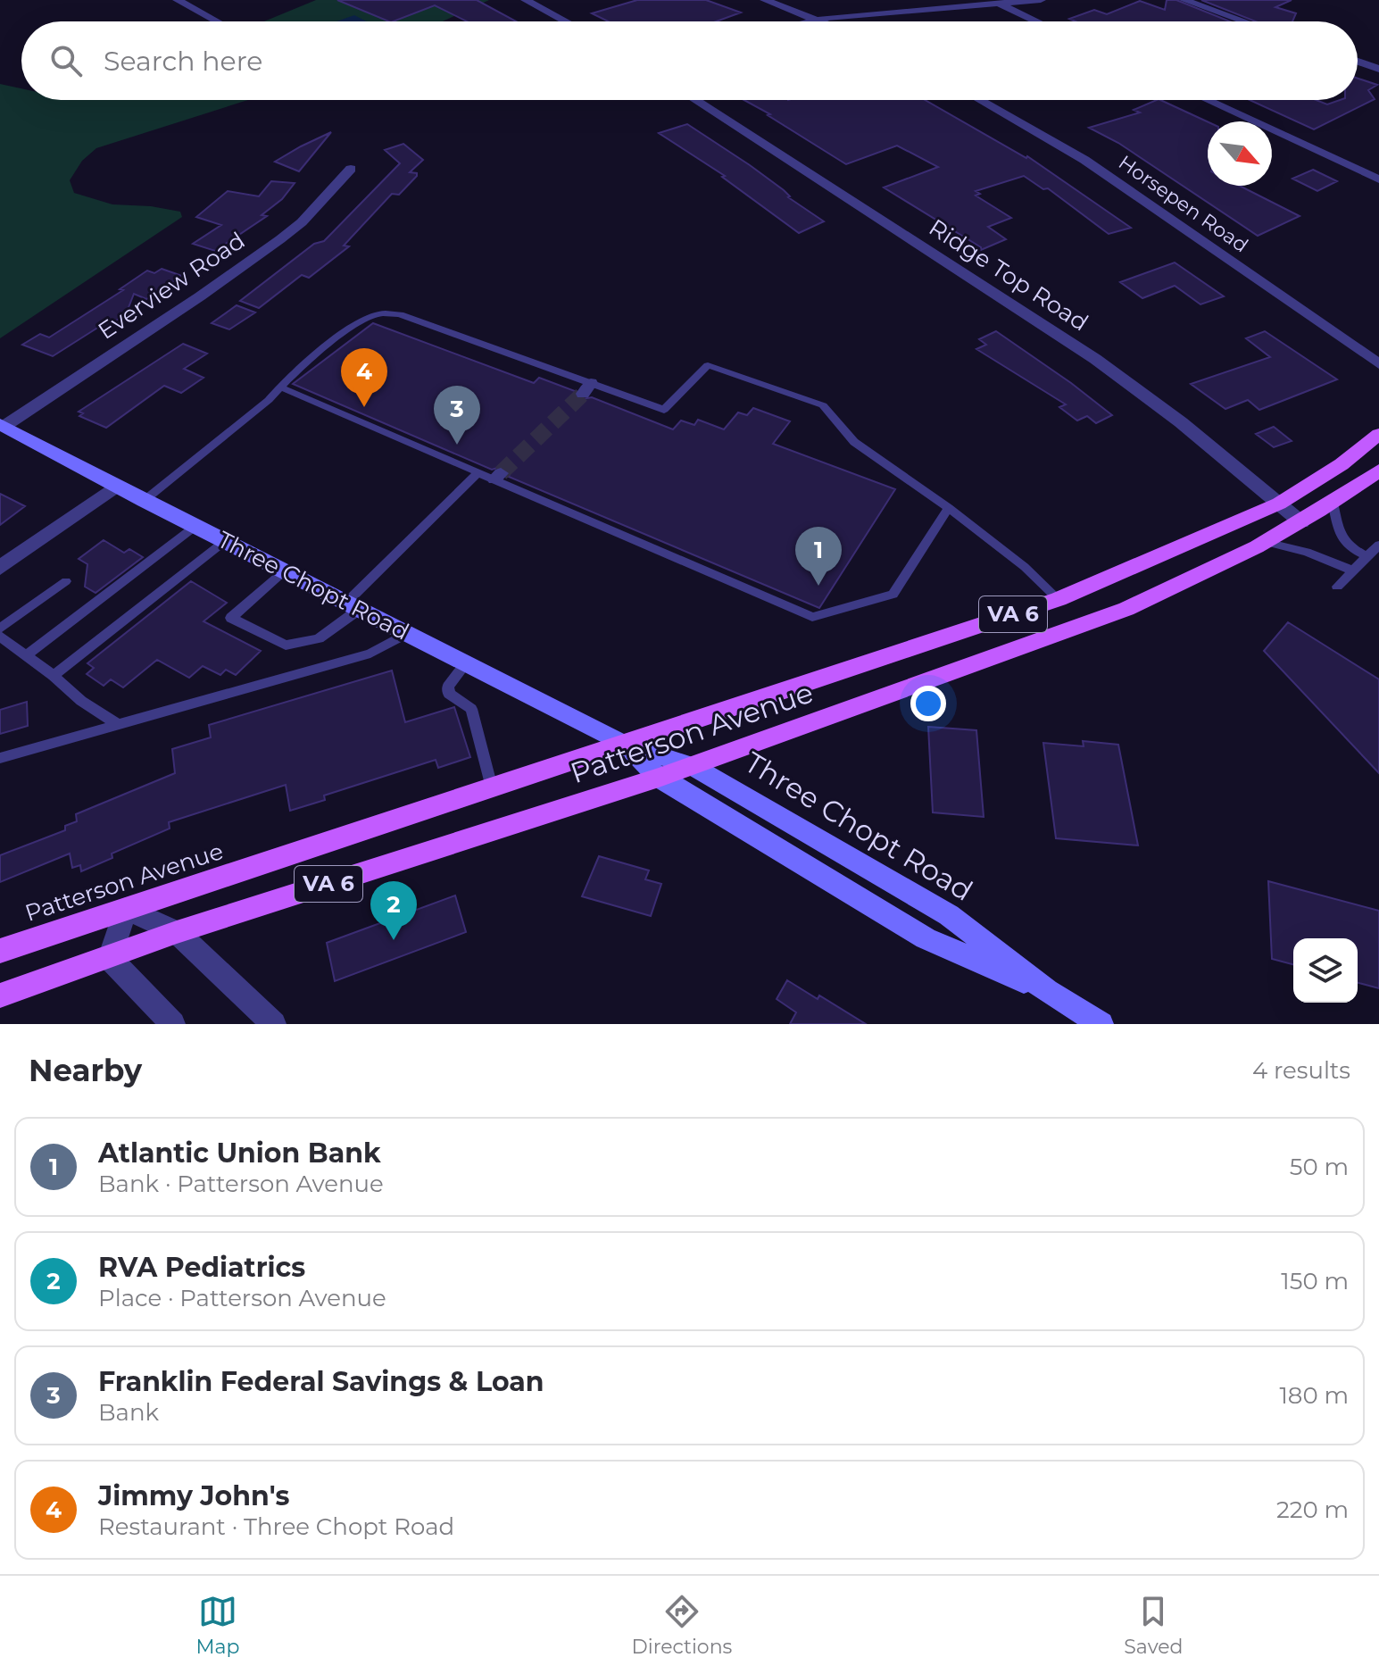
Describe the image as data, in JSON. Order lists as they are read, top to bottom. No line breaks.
{"streets":{"main road":["Three Chopt Road","VA 6","Patterson Avenue"],"street":["Horsepen Road","Ridge Top Road","Everview Road"]},"crossings":[["Ridge Top Road","Patterson Avenue"],["Everview Road","Three Chopt Road"],["Three Chopt Road","Patterson Avenue"]],"north":"bottom right","page":{"search":"Search here","pins":["4","3","1","2"],"heading":["Nearby","4 results"],"list":[{"mark":"1","name":"Atlantic Union Bank","note":"Bank · Patterson Avenue","value":"50 m"},{"mark":"2","name":"RVA Pediatrics","note":"Place · Patterson Avenue","value":"150 m"},{"mark":"3","name":"Franklin Federal Savings & Loan","note":"Bank","value":"180 m"},{"mark":"4","name":"Jimmy John's","note":"Restaurant · Three Chopt Road","value":"220 m"}],"nav":["Map","Directions","Saved"]}}
